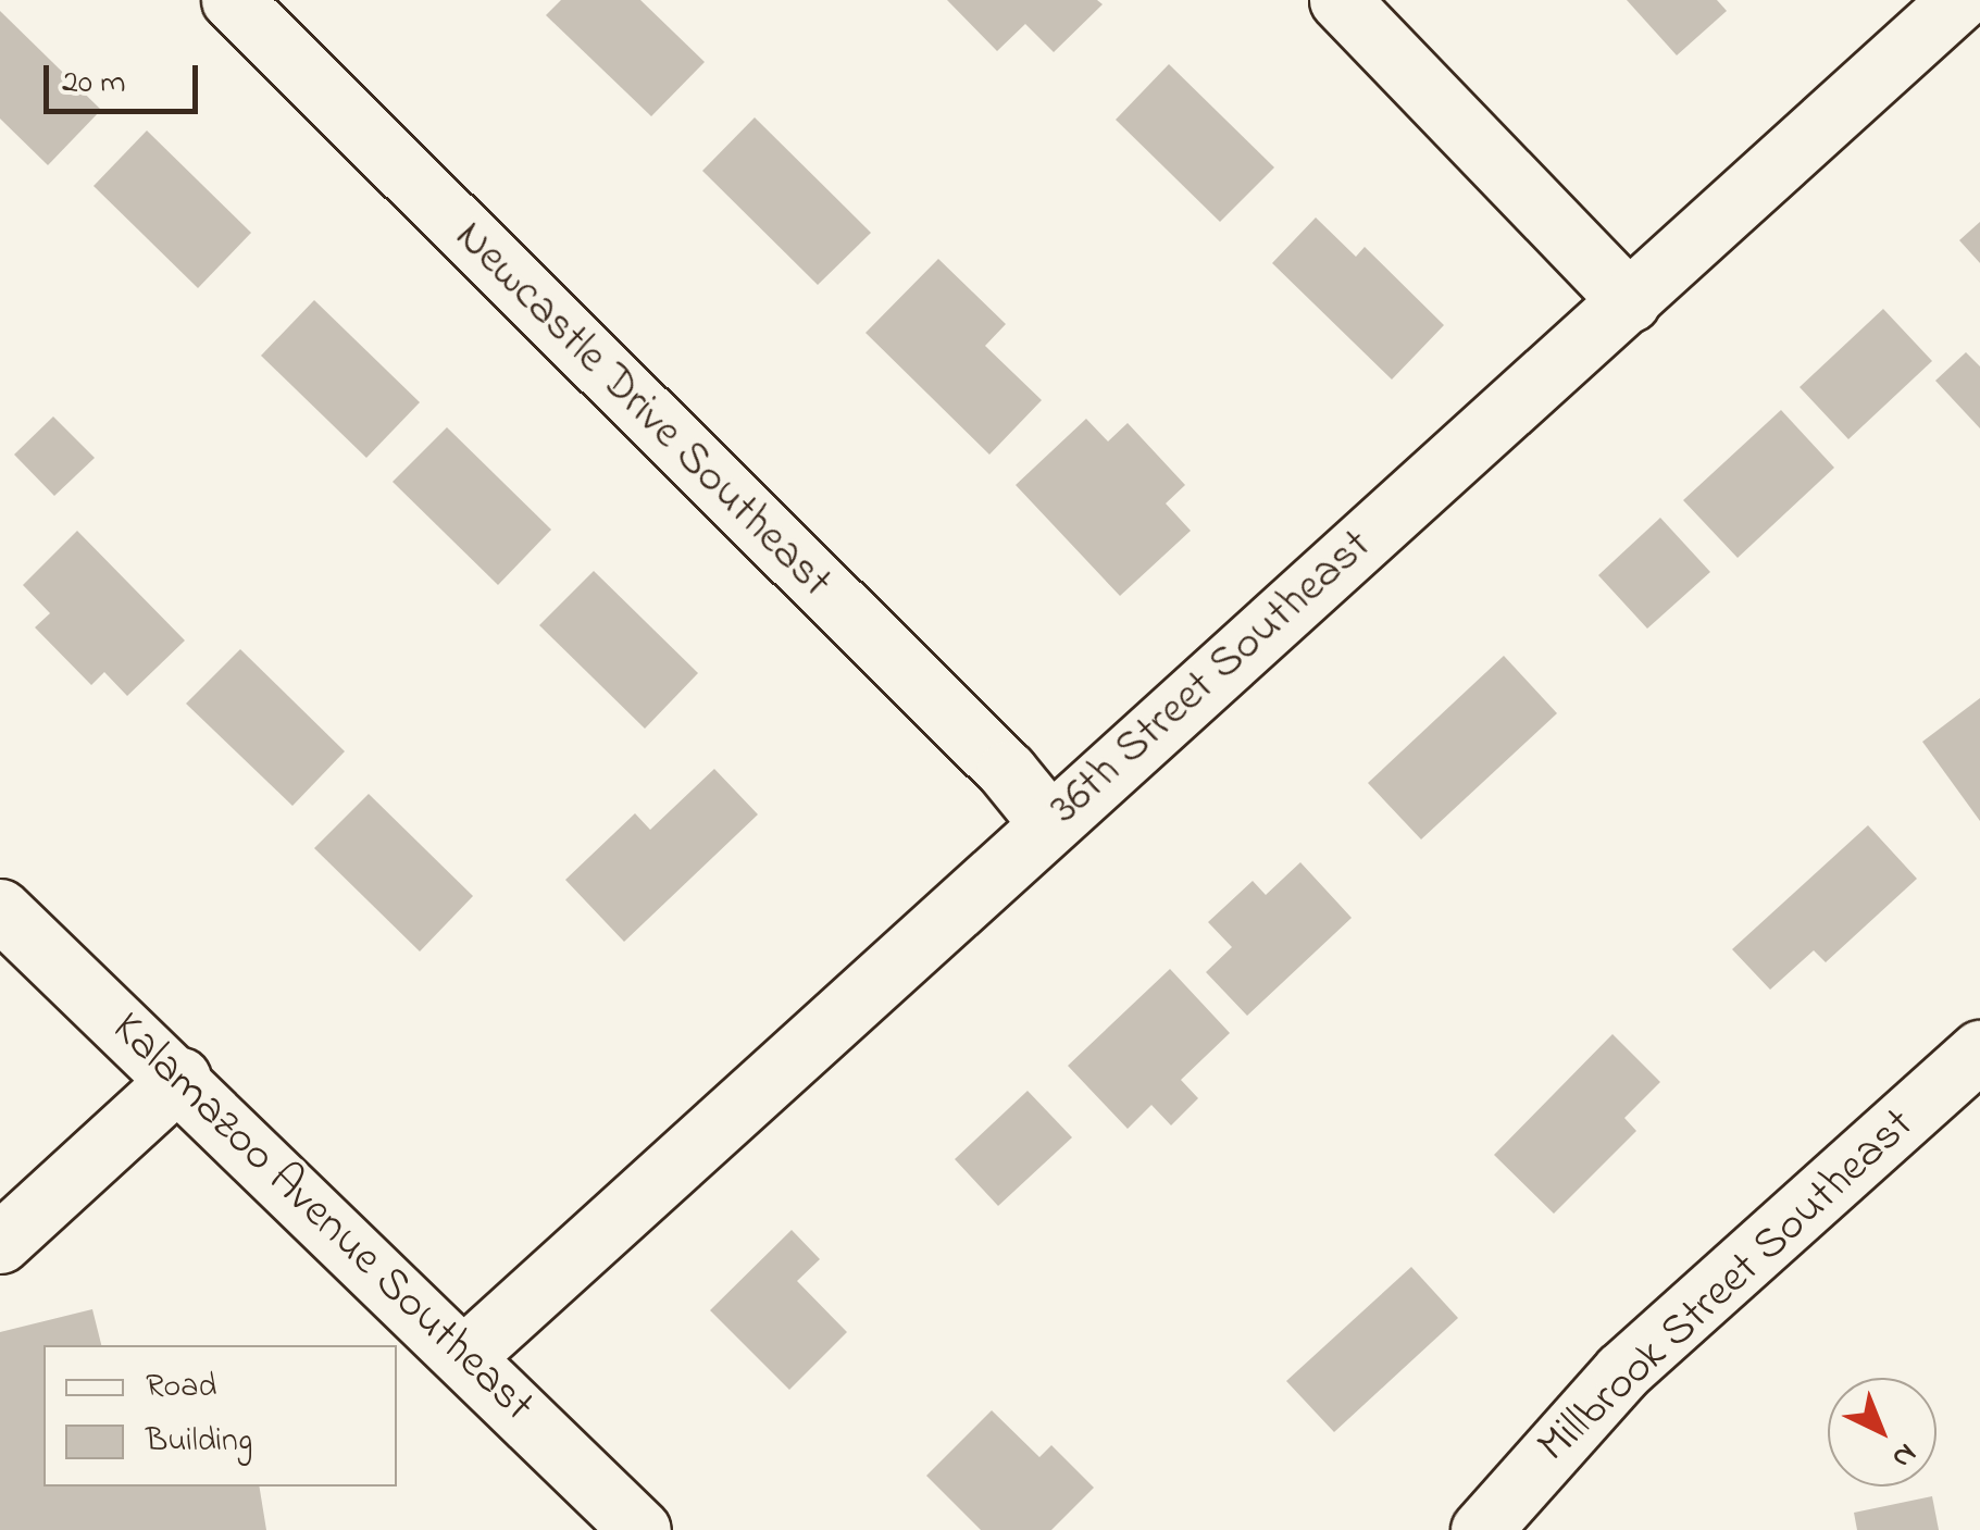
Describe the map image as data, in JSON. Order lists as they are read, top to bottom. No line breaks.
{"streets":{"street":["Newcastle Drive Southeast","36th Street Southeast","Kalamazoo Avenue Southeast","Millbrook Street Southeast"]},"crossings":[["Newcastle Drive Southeast","36th Street Southeast"],["36th Street Southeast","Kalamazoo Avenue Southeast"]],"legend":["Road","Building"],"scale_bar":"20 m","north":"bottom right"}
